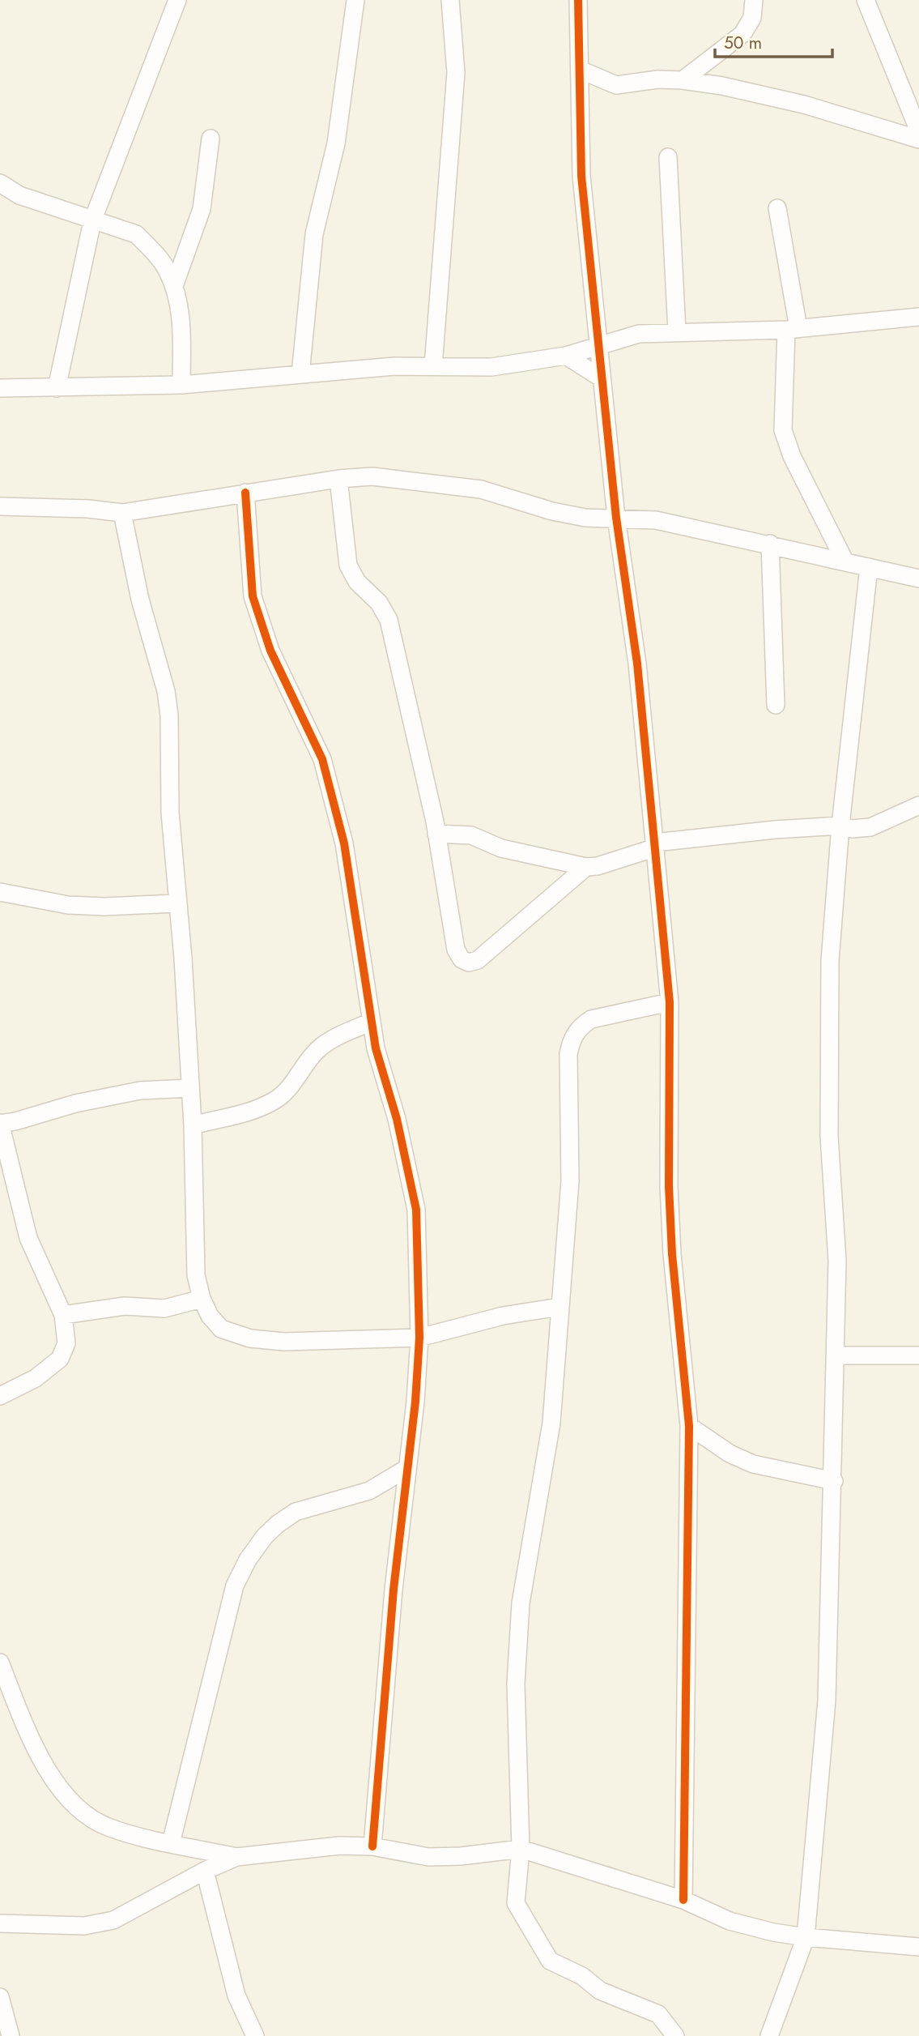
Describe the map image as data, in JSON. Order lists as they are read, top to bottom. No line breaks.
{"scale_bar":"50 m"}
